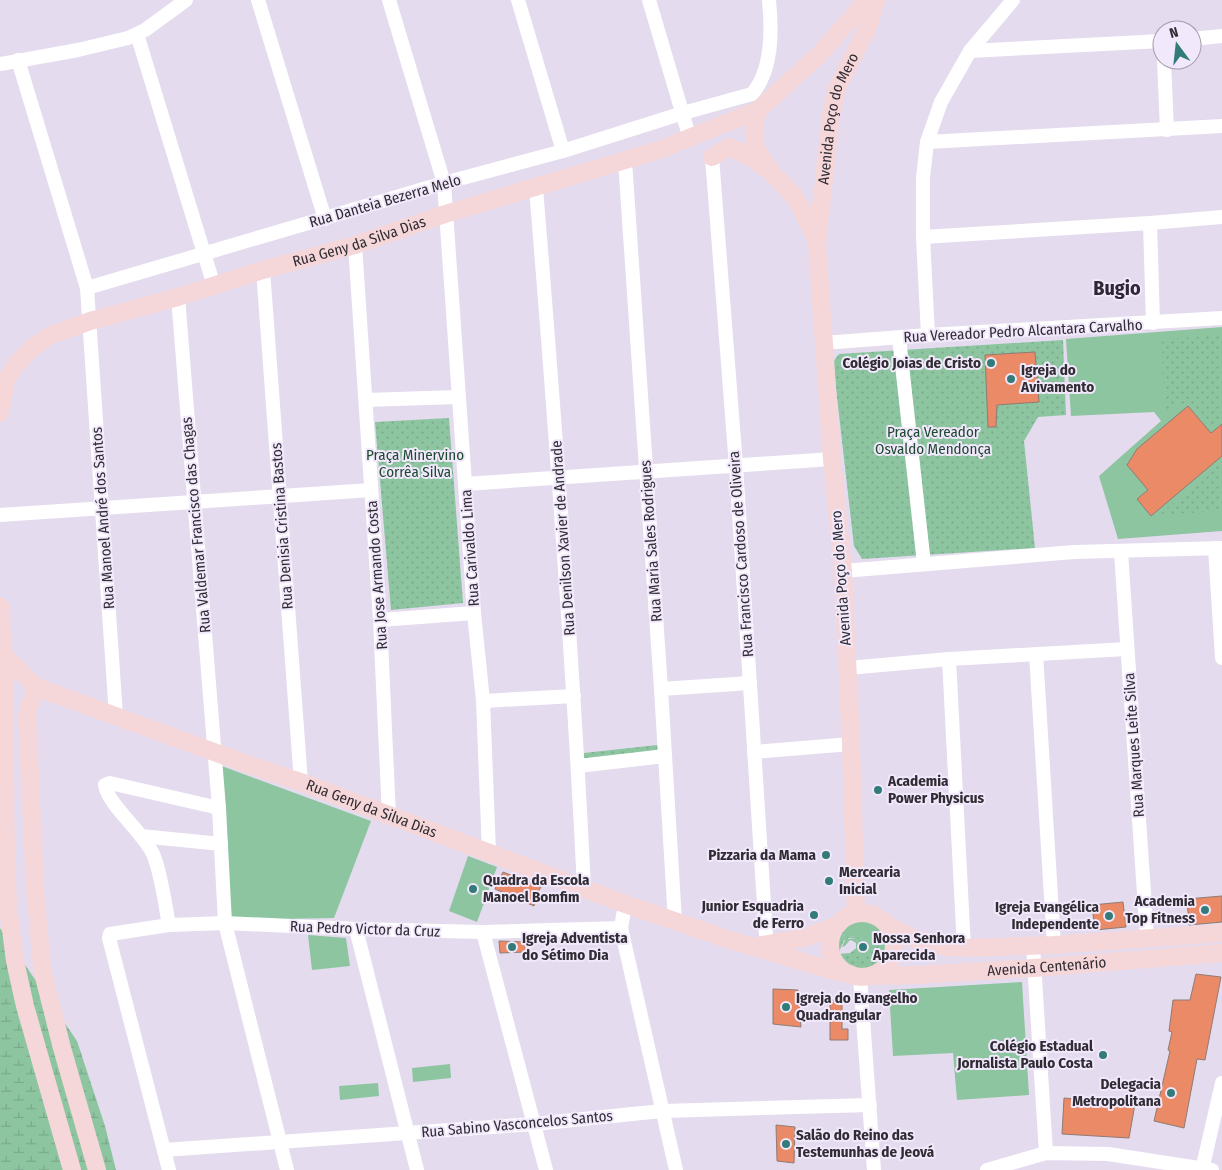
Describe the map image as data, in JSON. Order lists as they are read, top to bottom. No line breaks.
{"streets":{"main road":["Avenida Poço do Mero","Rua Geny da Silva Dias","Avenida Centenário"],"street":["Rua Danteia Bezerra Melo","Rua Vereador Pedro Alcantara Carvalho","Rua Manoel André dos Santos","Rua Valdemar Francisco das Chagas","Rua Denisia Cristina Bastos","Rua Denilson Xavier de Andrade","Rua Maria Sales Rodrigues","Rua Carivaldo Lima","Rua Francisco Cardoso de Oliveira","Rua Jose Armando Costa","Rua Marques Leite Silva","Rua Pedro Victor da Cruz","Rua Sabino Vasconcelos Santos"]},"crossings":[["Avenida Poço do Mero","Rua Geny da Silva Dias"],["Avenida Poço do Mero","Rua Vereador Pedro Alcantara Carvalho"],["Avenida Poço do Mero","Avenida Centenário"],["Rua Danteia Bezerra Melo","Rua Manoel André dos Santos"],["Rua Danteia Bezerra Melo","Rua Carivaldo Lima"],["Rua Geny da Silva Dias","Rua Manoel André dos Santos"],["Rua Geny da Silva Dias","Rua Valdemar Francisco das Chagas"],["Rua Geny da Silva Dias","Rua Denisia Cristina Bastos"],["Rua Geny da Silva Dias","Rua Denilson Xavier de Andrade"],["Rua Geny da Silva Dias","Rua Maria Sales Rodrigues"],["Rua Geny da Silva Dias","Rua Carivaldo Lima"],["Rua Geny da Silva Dias","Rua Francisco Cardoso de Oliveira"],["Rua Geny da Silva Dias","Rua Jose Armando Costa"],["Rua Geny da Silva Dias","Avenida Centenário"],["Rua Valdemar Francisco das Chagas","Rua Pedro Victor da Cruz"],["Rua Valdemar Francisco das Chagas","Rua Sabino Vasconcelos Santos"],["Rua Marques Leite Silva","Avenida Centenário"],["Rua Pedro Victor da Cruz","Rua Sabino Vasconcelos Santos"]],"districts":["Bugio"],"parks":["Praça Vereador Osvaldo Mendonça","Praça Minervino Corrêa Silva"],"places":["Colégio Joias de Cristo","Igreja do Avivamento","Academia Power Physicus","Pizzaria da Mama","Mercearia Inicial","Quadra da Escola Manoel Bomfim","Academia Top Fitness","Junior Esquadria de Ferro","Igreja Evangélica Independente","Igreja Adventista do Sétimo Dia","Nossa Senhora Aparecida","Igreja do Evangelho Quadrangular","Colégio Estadual Jornalista Paulo Costa","Delegacia Metropolitana","Salão do Reino das Testemunhas de Jeová"],"north":"top"}
